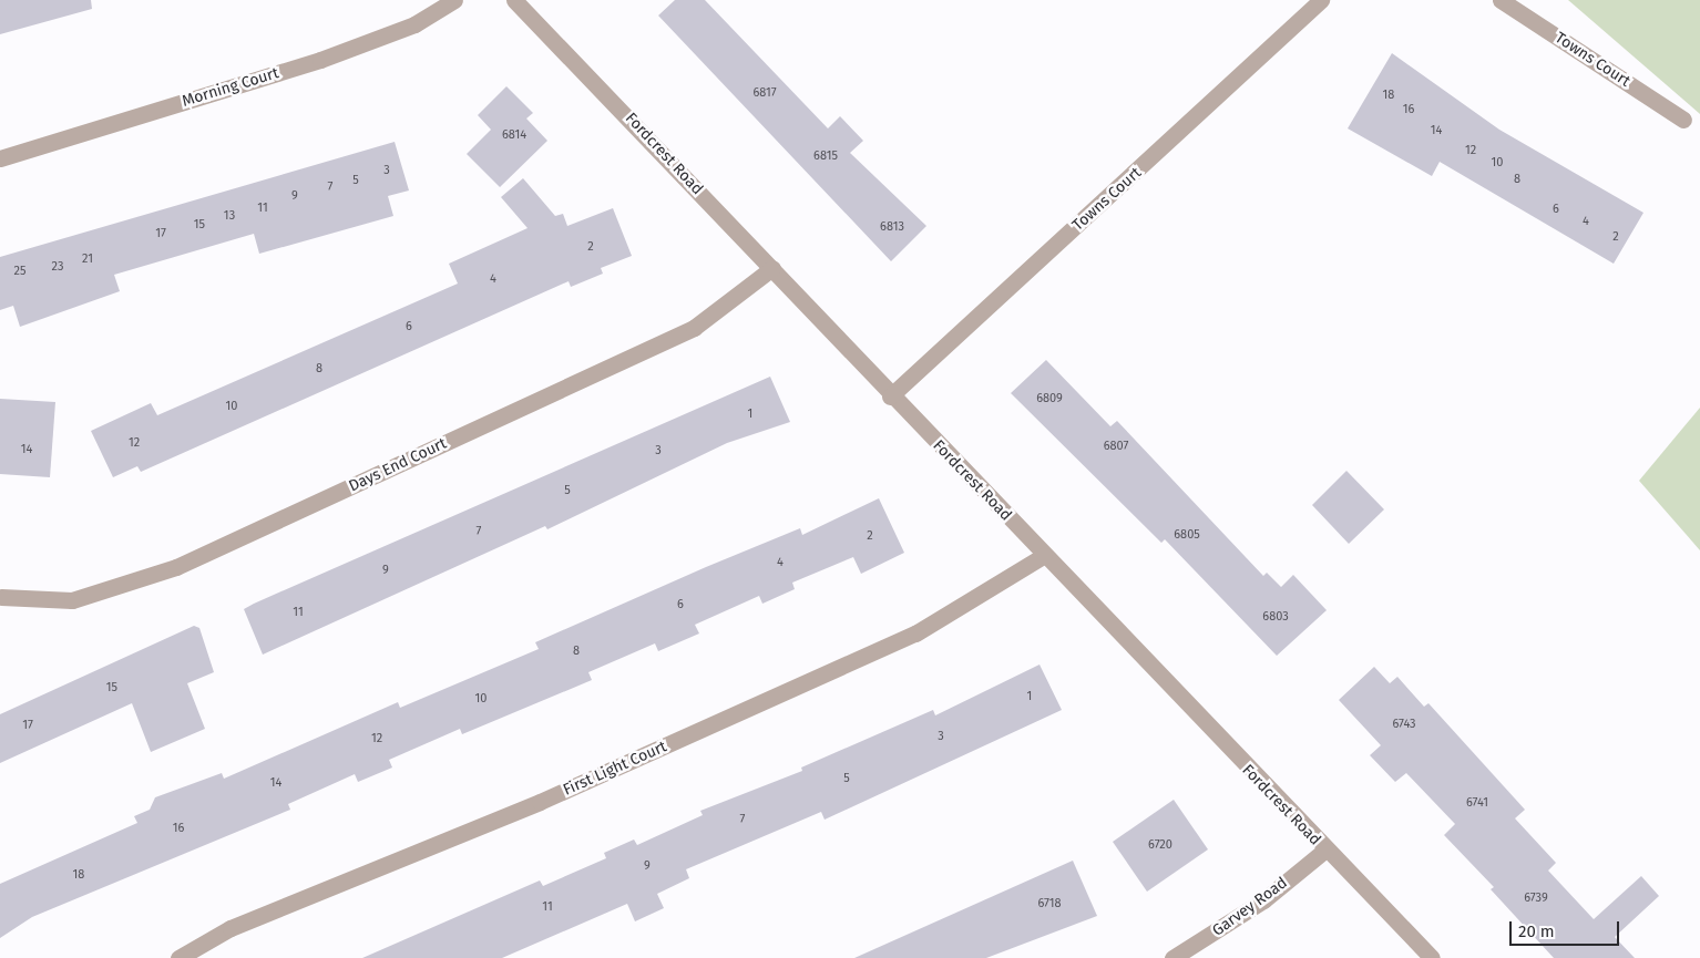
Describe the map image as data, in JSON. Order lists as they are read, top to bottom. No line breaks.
{"streets":{"street":["Towns Court","Morning Court","Fordcrest Road","Days End Court","First Light Court","Garvey Road"]},"crossings":[["Towns Court","Fordcrest Road"],["Fordcrest Road","Days End Court"],["Fordcrest Road","First Light Court"],["Fordcrest Road","Garvey Road"]],"house_numbers":["6817","18","16","14","6814","12","6815","10","3","8","5","7","9","11","6","13","4","15","6813","17","2","2","21","23","25","4","6","8","6809","10","1","12","6807","14","3","5","7","6805","2","4","9","6","11","6803","8","15","1","10","6743","17","3","12","5","14","6741","7","16","6720","9","18","6739","6718","11"],"scale_bar":"20 m"}
